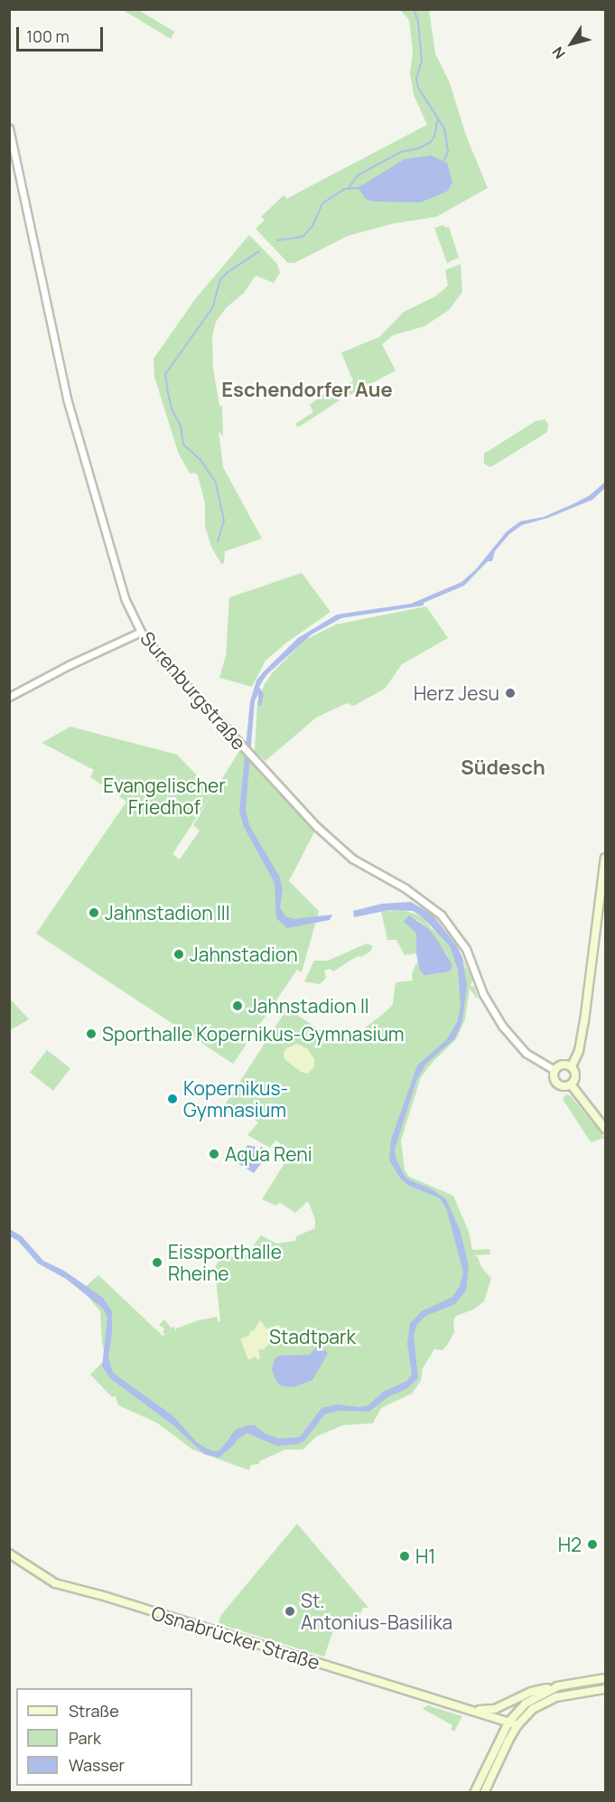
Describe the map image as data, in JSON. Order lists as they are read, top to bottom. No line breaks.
{"streets":{"main road":["Osnabrücker Straße"],"street":["Surenburgstraße"]},"districts":["Eschendorfer Aue","Südesch"],"parks":["Evangelischer Friedhof","Stadtpark"],"places":["Herz Jesu","Jahnstadion III","Jahnstadion","Jahnstadion II","Sporthalle Kopernikus-Gymnasium","Kopernikus- Gymnasium","Aqua Reni","Eissporthalle Rheine","H2","H1","St. Antonius-Basilika"],"legend":["Straße","Park","Wasser"],"scale_bar":"100 m","north":"bottom left"}
